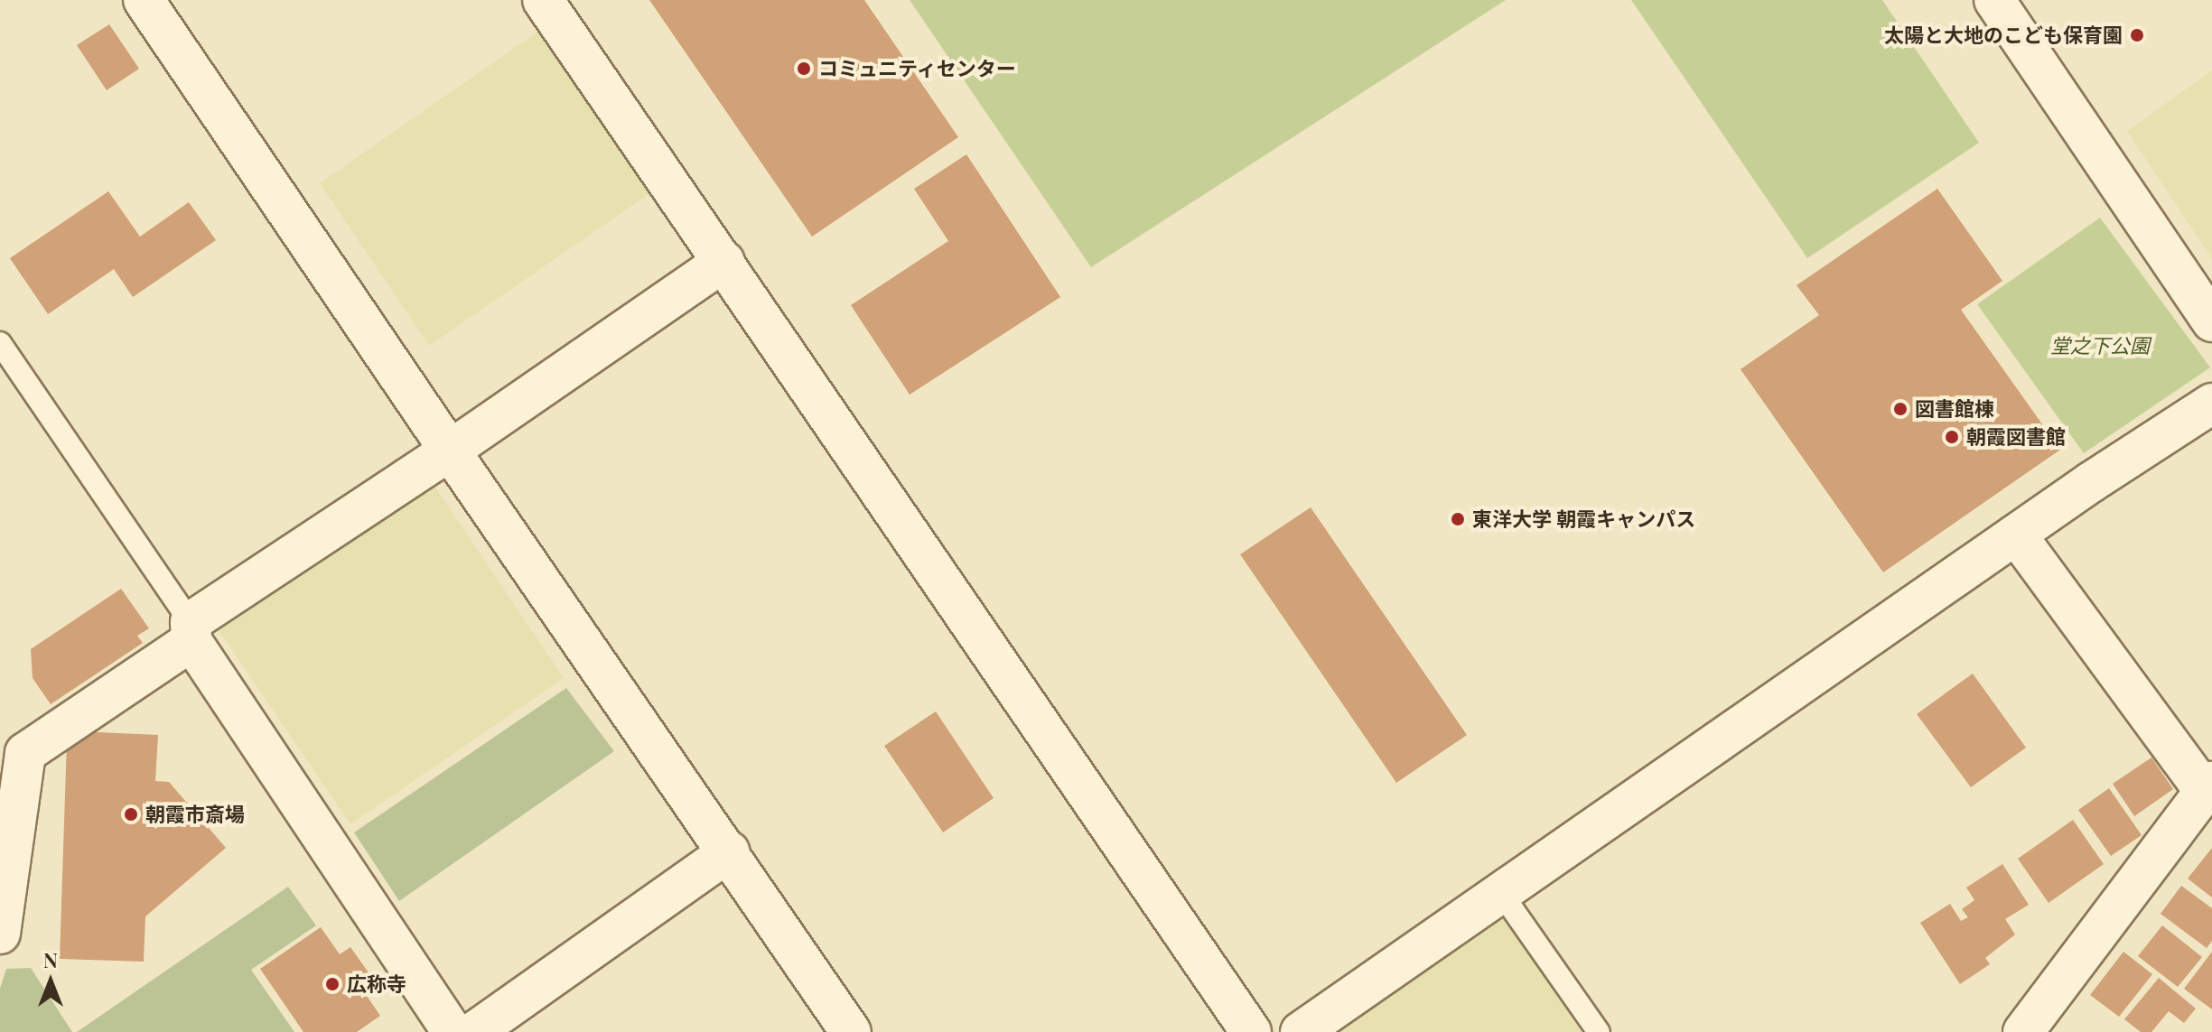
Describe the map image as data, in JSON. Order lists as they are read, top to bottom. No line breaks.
{"parks":["堂之下公園"],"places":["太陽と大地のこども保育園","コミュニティセンター","図書館棟","朝霞図書館","東洋大学 朝霞キャンパス","朝霞市斎場","広称寺"],"north":"top"}
